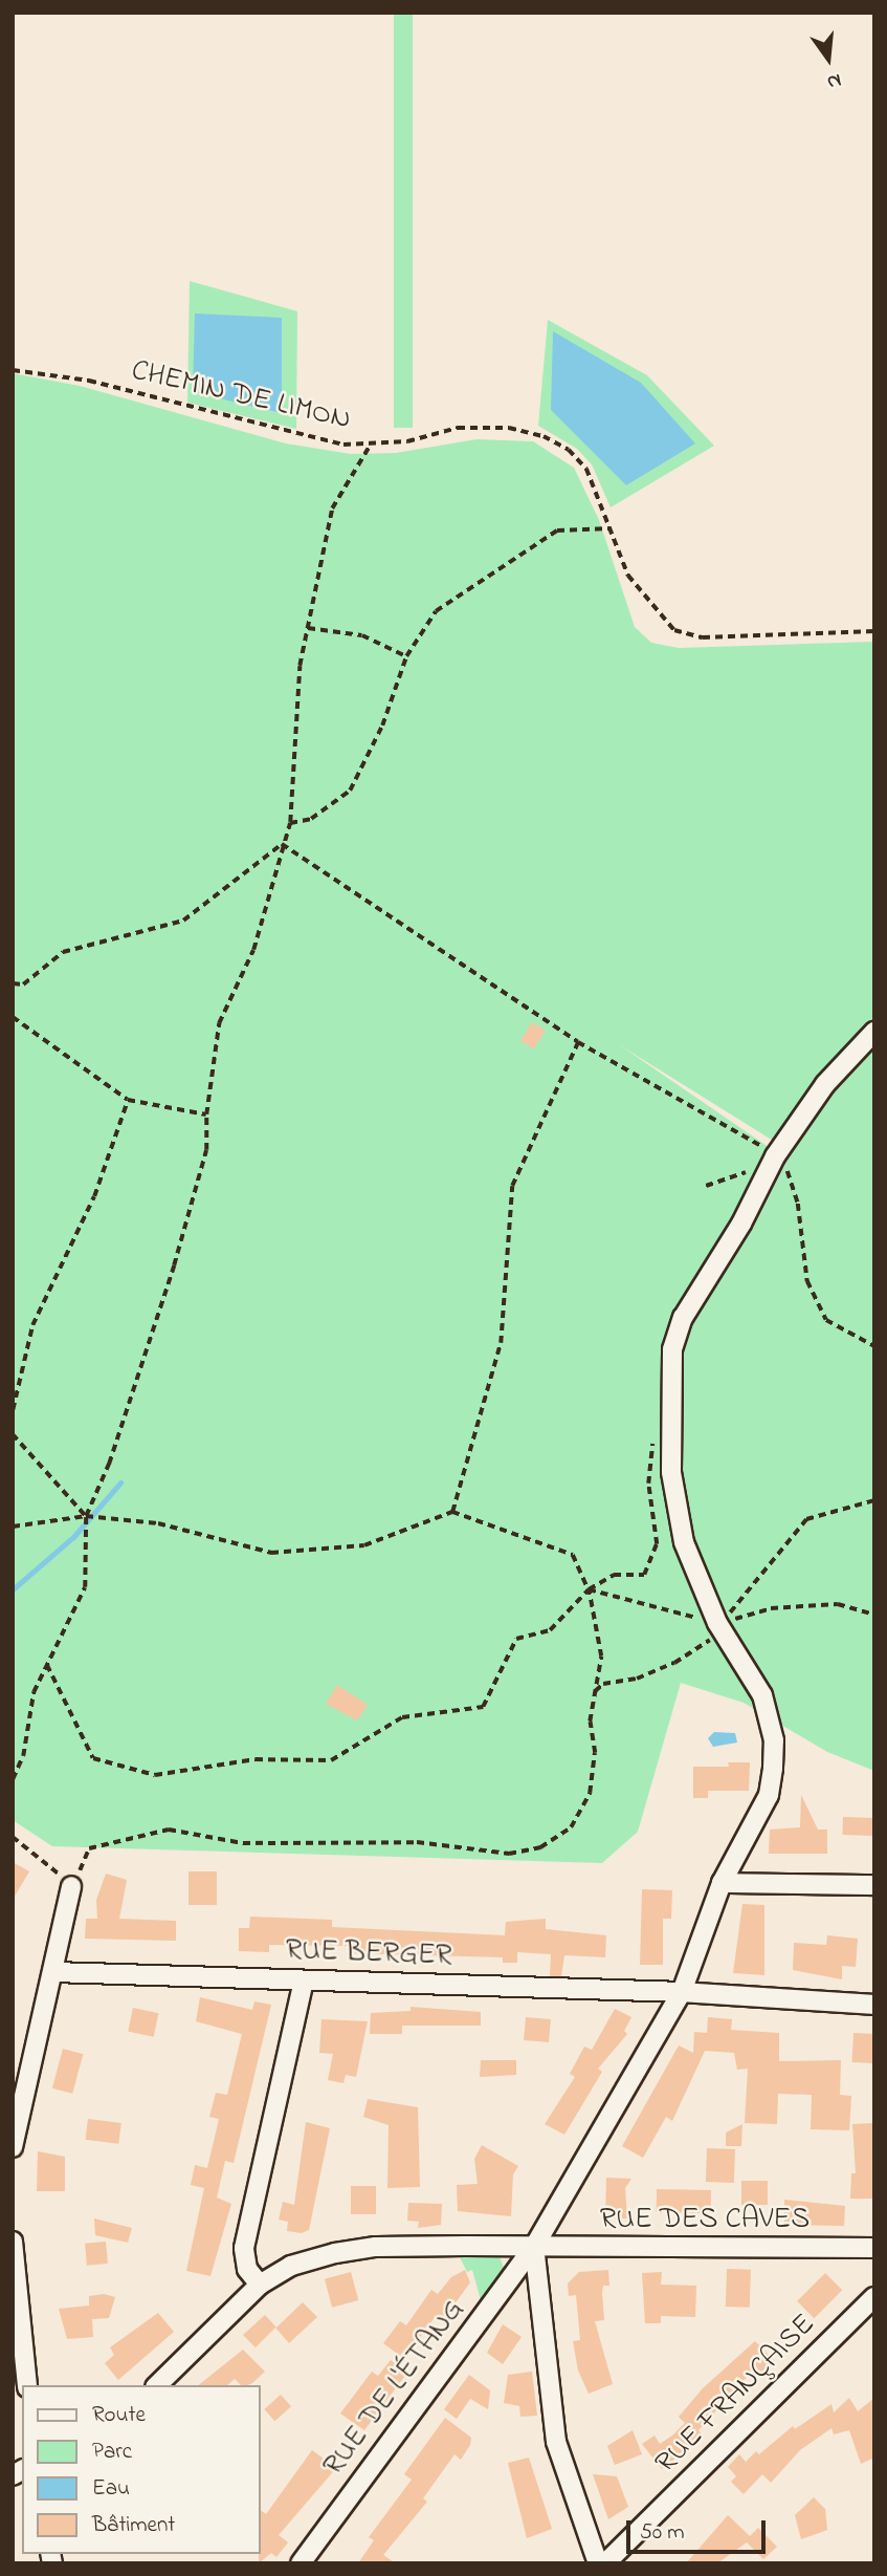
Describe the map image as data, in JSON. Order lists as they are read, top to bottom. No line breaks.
{"streets":{"street":["RUE BERGER","RUE DES CAVES","RUE DE L'ÉTANG","RUE FRANÇAISE"],"path":["CHEMIN DE LIMON"]},"crossings":[["RUE BERGER","RUE DE L'ÉTANG"],["RUE DES CAVES","RUE DE L'ÉTANG"]],"legend":["Route","Parc","Eau","Bâtiment"],"scale_bar":"50 m","north":"bottom"}
